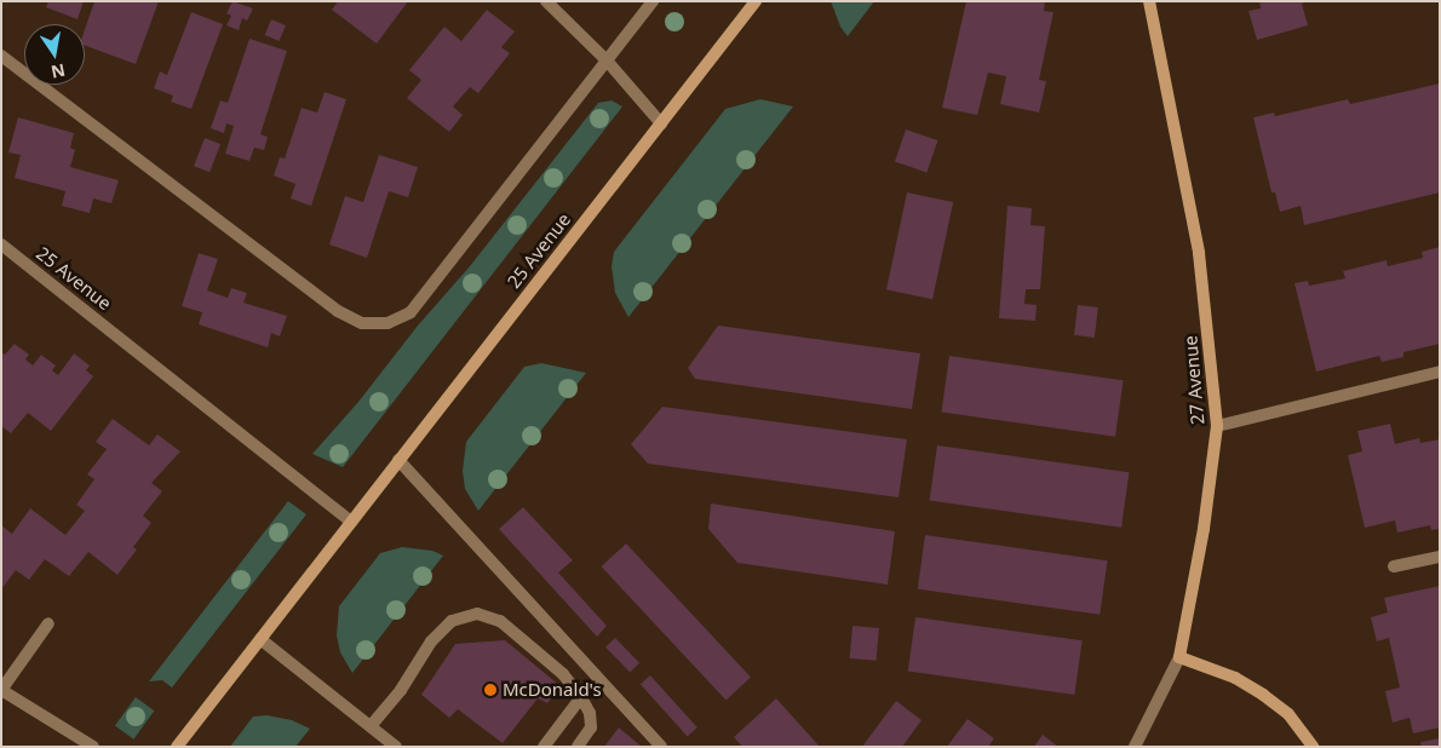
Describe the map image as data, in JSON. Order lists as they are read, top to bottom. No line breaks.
{"streets":{"main road":["25 Avenue","27 Avenue"]},"places":["McDonald's"],"north":"bottom"}
